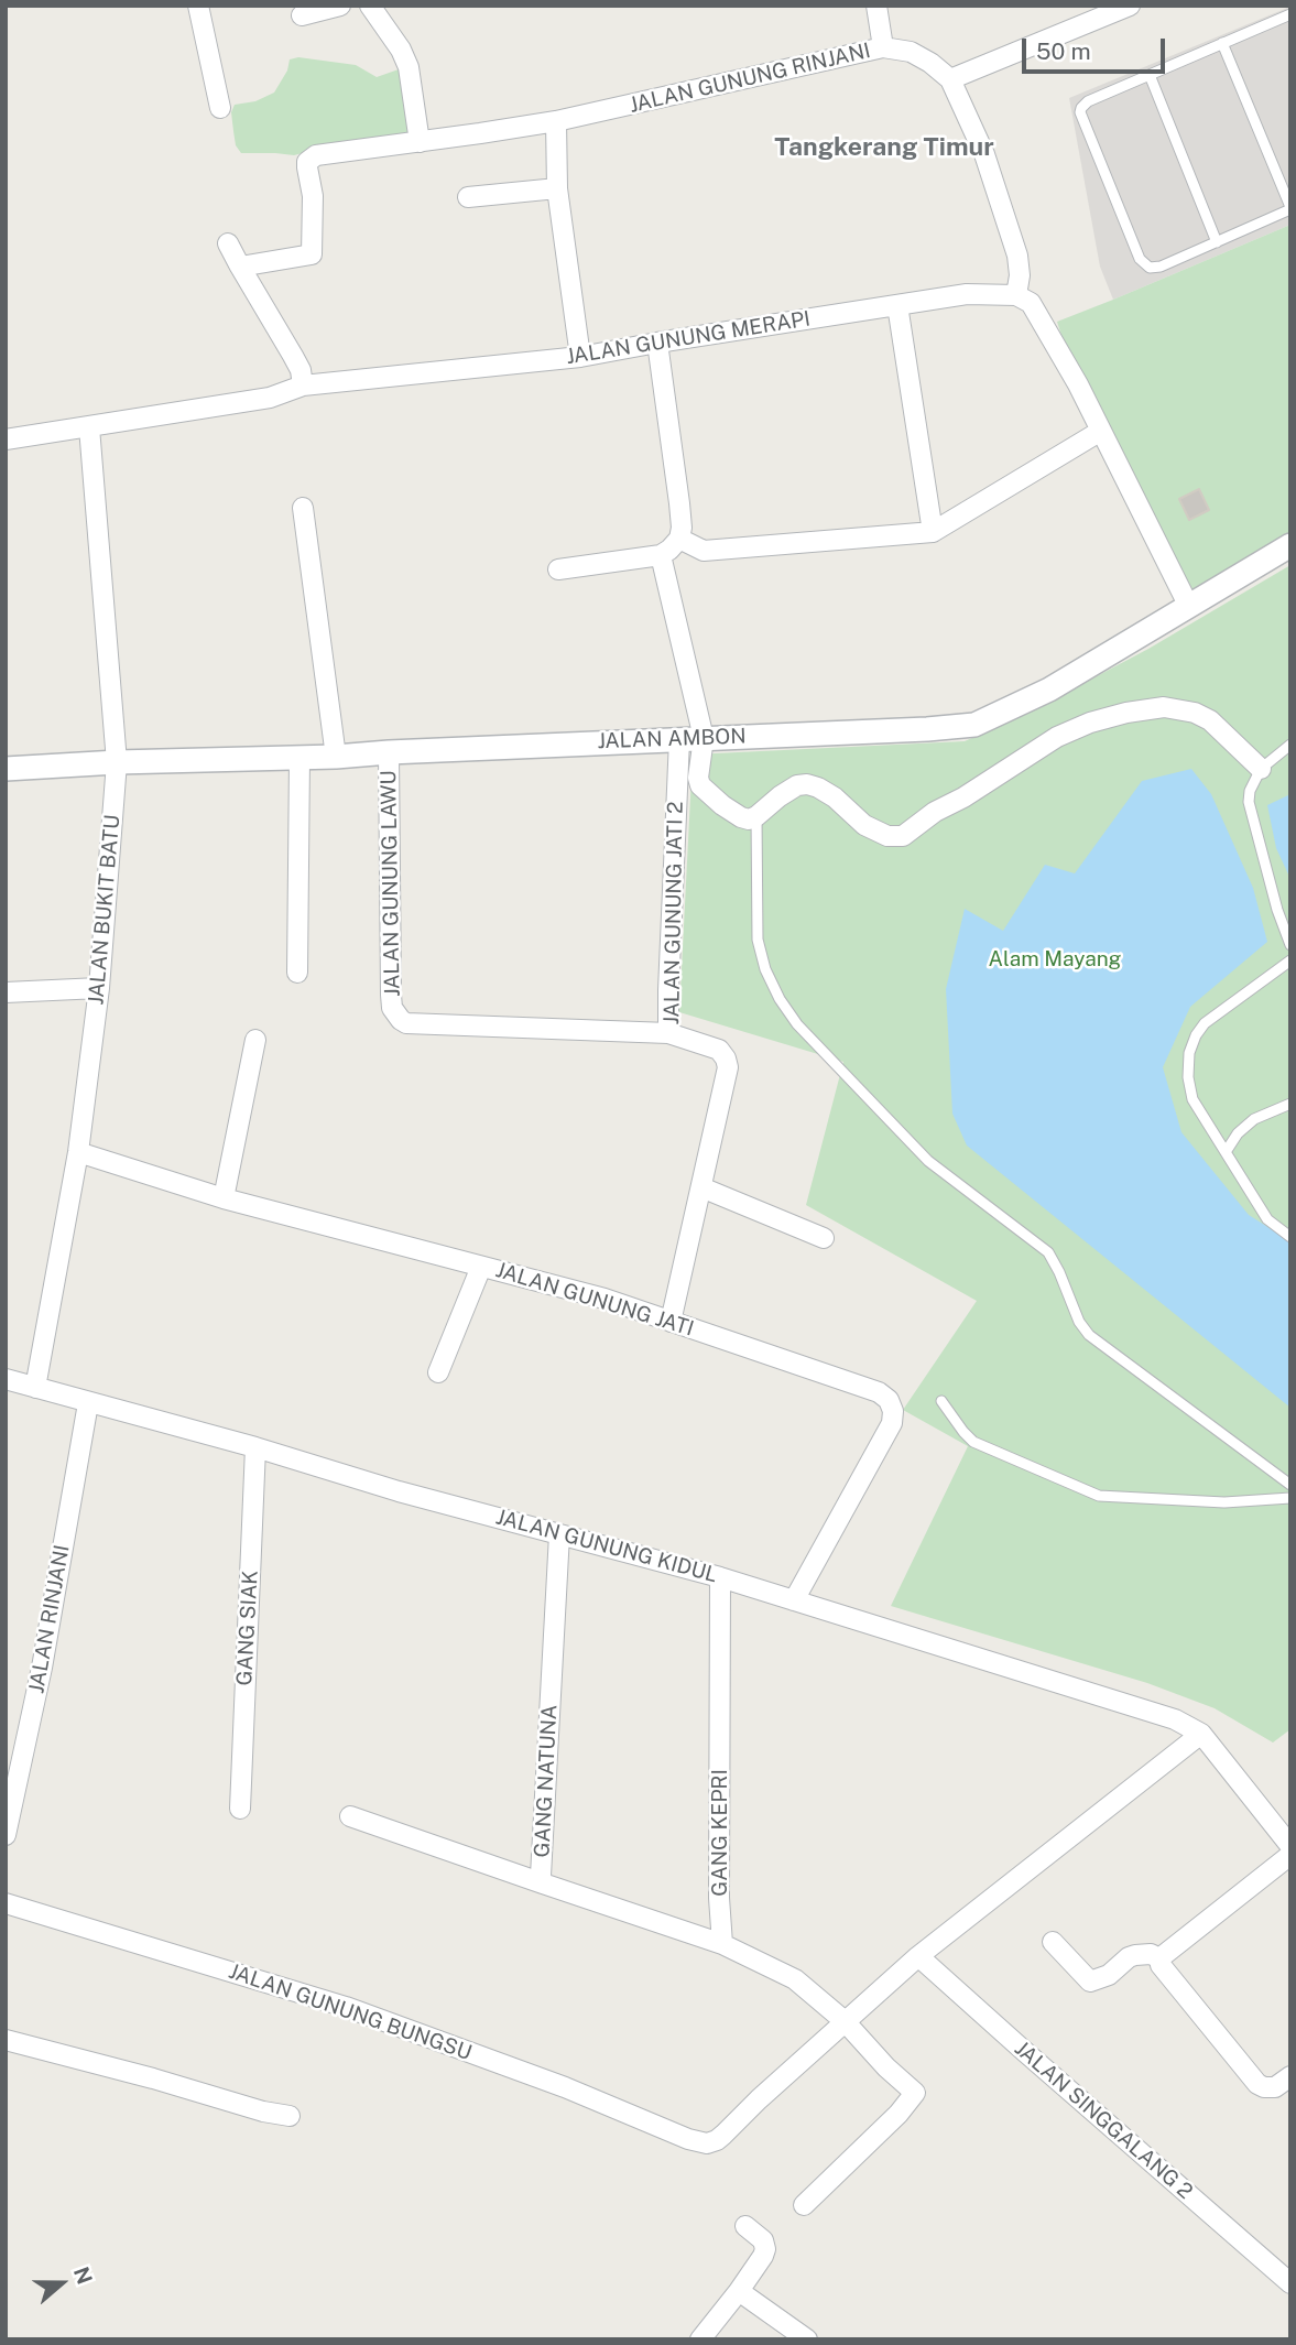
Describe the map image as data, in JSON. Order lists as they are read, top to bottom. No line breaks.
{"streets":{"street":["JALAN GUNUNG RINJANI","JALAN GUNUNG MERAPI","JALAN AMBON","JALAN GUNUNG LAWU","JALAN BUKIT BATU","JALAN GUNUNG JATI 2","JALAN GUNUNG JATI","JALAN GUNUNG KIDUL","JALAN RINJANI","GANG SIAK","GANG NATUNA","GANG KEPRI","JALAN GUNUNG BUNGSU","JALAN SINGGALANG 2"]},"crossings":[["JALAN GUNUNG RINJANI","JALAN GUNUNG MERAPI"],["JALAN GUNUNG MERAPI","JALAN BUKIT BATU"],["JALAN AMBON","JALAN GUNUNG LAWU"],["JALAN AMBON","JALAN BUKIT BATU"],["JALAN AMBON","JALAN GUNUNG JATI 2"],["JALAN GUNUNG LAWU","JALAN GUNUNG JATI 2"],["JALAN BUKIT BATU","JALAN GUNUNG JATI"],["JALAN BUKIT BATU","JALAN GUNUNG KIDUL"],["JALAN GUNUNG JATI 2","JALAN GUNUNG JATI"],["JALAN GUNUNG JATI","JALAN GUNUNG KIDUL"],["JALAN GUNUNG KIDUL","JALAN RINJANI"],["JALAN GUNUNG KIDUL","GANG SIAK"],["JALAN GUNUNG KIDUL","GANG NATUNA"],["JALAN GUNUNG KIDUL","GANG KEPRI"],["GANG NATUNA","GANG KEPRI"]],"districts":["Tangkerang Timur"],"parks":["Alam Mayang"],"scale_bar":"50 m","north":"right"}
